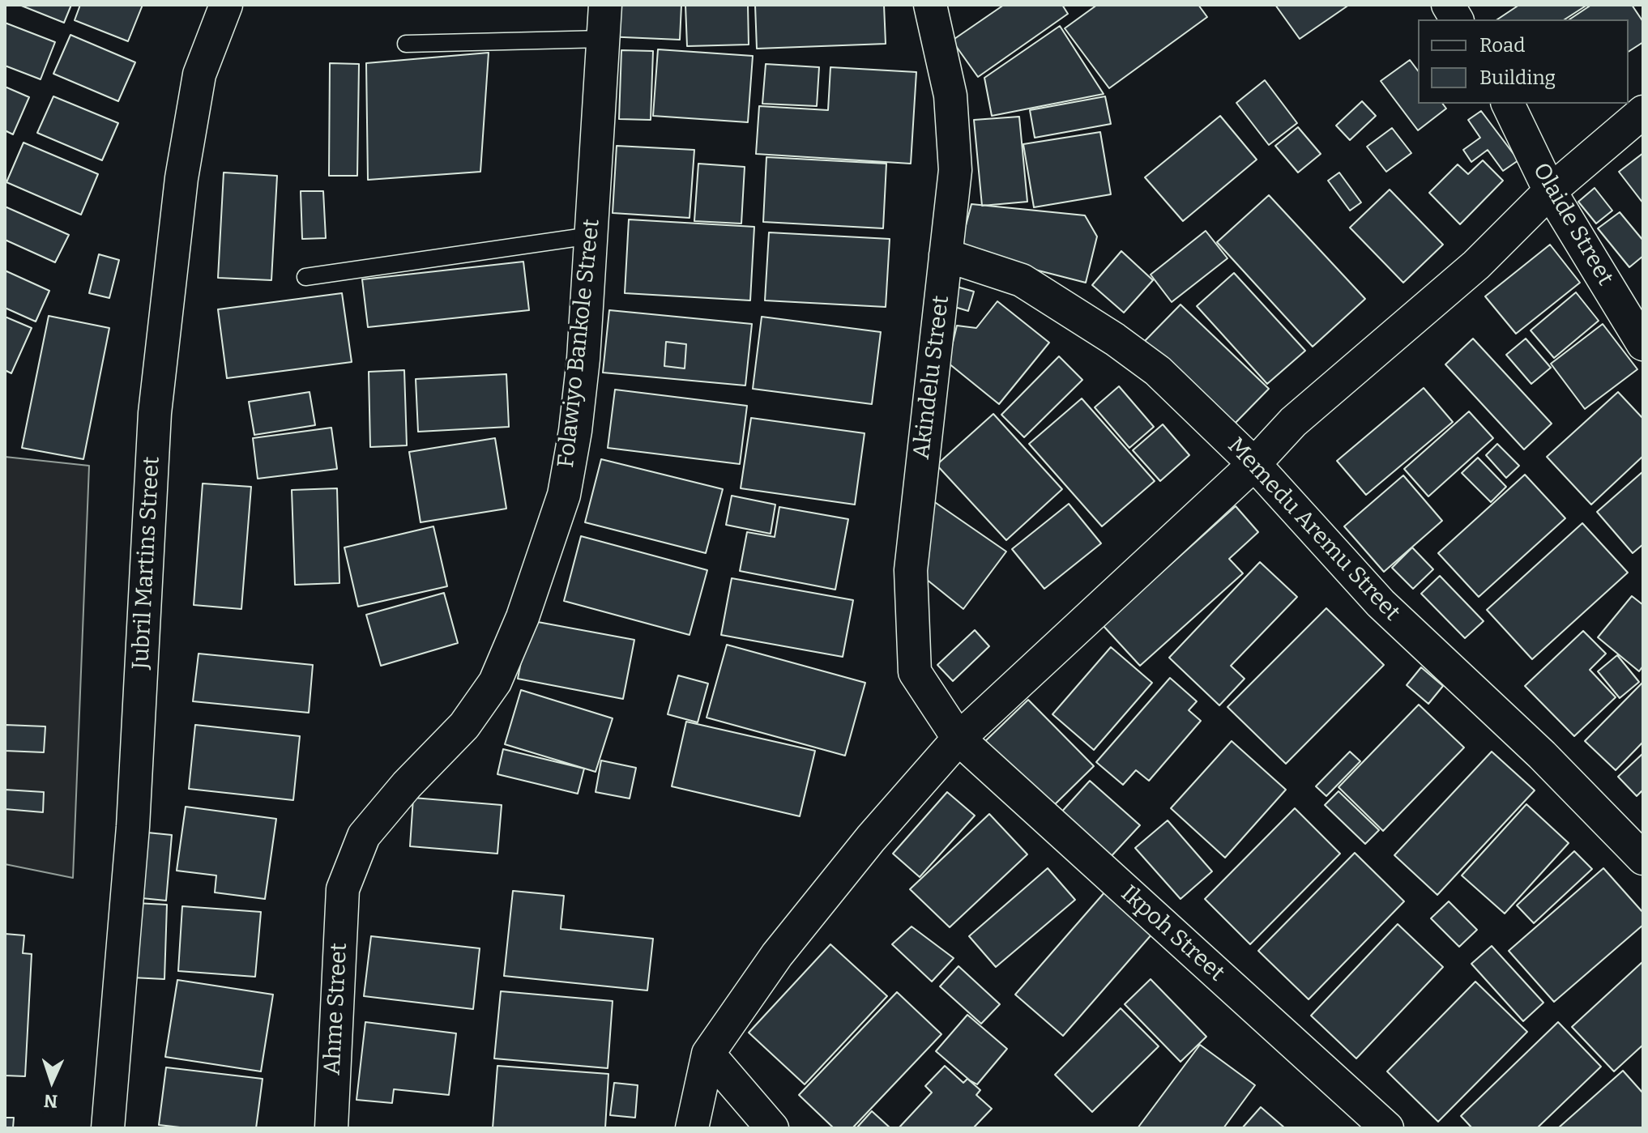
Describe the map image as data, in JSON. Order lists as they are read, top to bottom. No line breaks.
{"streets":{"street":["Olaide Street","Folawiyo Bankole Street","Akindelu Street","Memedu Aremu Street","Jubril Martins Street","Ikpoh Street","Ahme Street"]},"crossings":[["Folawiyo Bankole Street","Ahme Street"],["Akindelu Street","Memedu Aremu Street"],["Akindelu Street","Ikpoh Street"]],"legend":["Road","Building"],"north":"bottom"}
